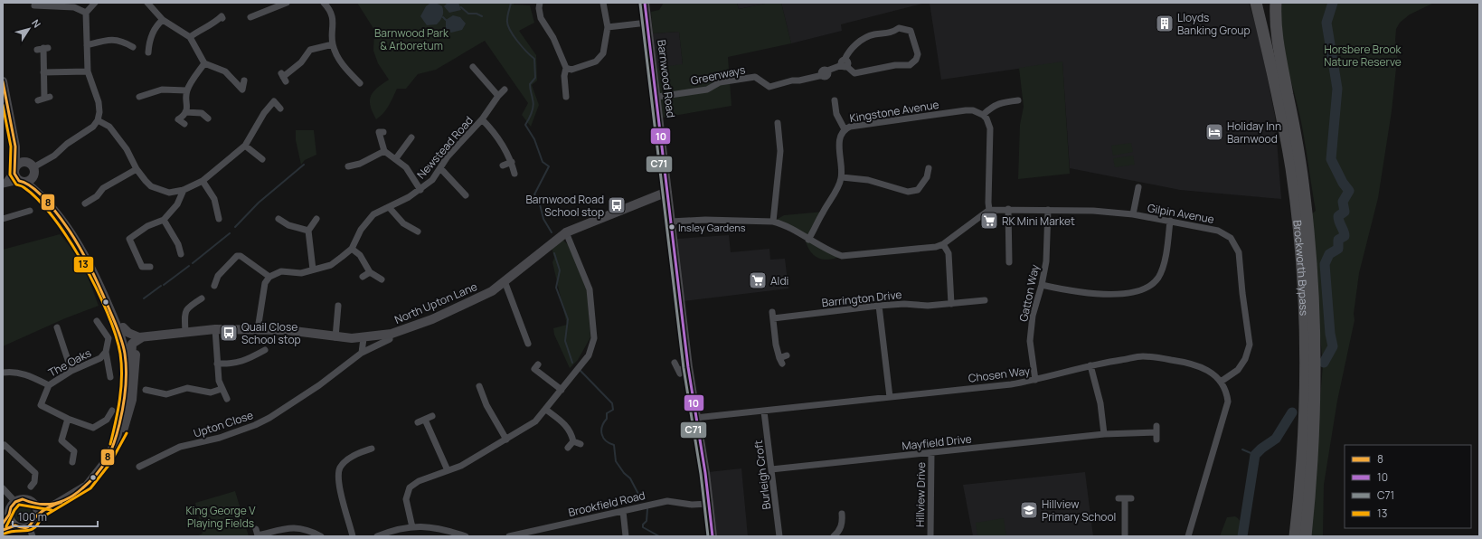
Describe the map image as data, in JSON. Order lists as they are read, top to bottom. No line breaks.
{"streets":{"highway":["Brockworth Bypass"],"street":["Greenways","Barnwood Road","Kingstone Avenue","Newstead Road","Gilpin Avenue","Gatton Way","Barrington Drive","North Upton Lane","The Oaks","Chosen Way","Upton Close","Mayfield Drive","Burleigh Croft","Hillview Drive","Brookfield Road"]},"crossings":[["Greenways","Barnwood Road"],["Barnwood Road","North Upton Lane"],["Barnwood Road","Chosen Way"],["Barnwood Road","Brookfield Road"],["Gilpin Avenue","Gatton Way"],["Gilpin Avenue","Chosen Way"],["Gatton Way","Chosen Way"],["Chosen Way","Burleigh Croft"],["Mayfield Drive","Burleigh Croft"],["Mayfield Drive","Hillview Drive"]],"parks":["Barnwood Park & Arboretum","Horsbere Brook Nature Reserve","King George V Playing Fields"],"places":{"building":["Lloyds Banking Group"],"hotel":["Holiday Inn Barnwood"],"bus stop":["Barnwood Road School stop","Quail Close School stop"],"supermarket":["RK Mini Market","Aldi"],"other":["Insley Gardens"],"school or university":["Hillview Primary School"]},"lines":["transit line 10","transit line C71","transit line 8","transit line 13"],"legend":["8","10","C71","13"],"scale_bar":"100 m","north":"top right"}
